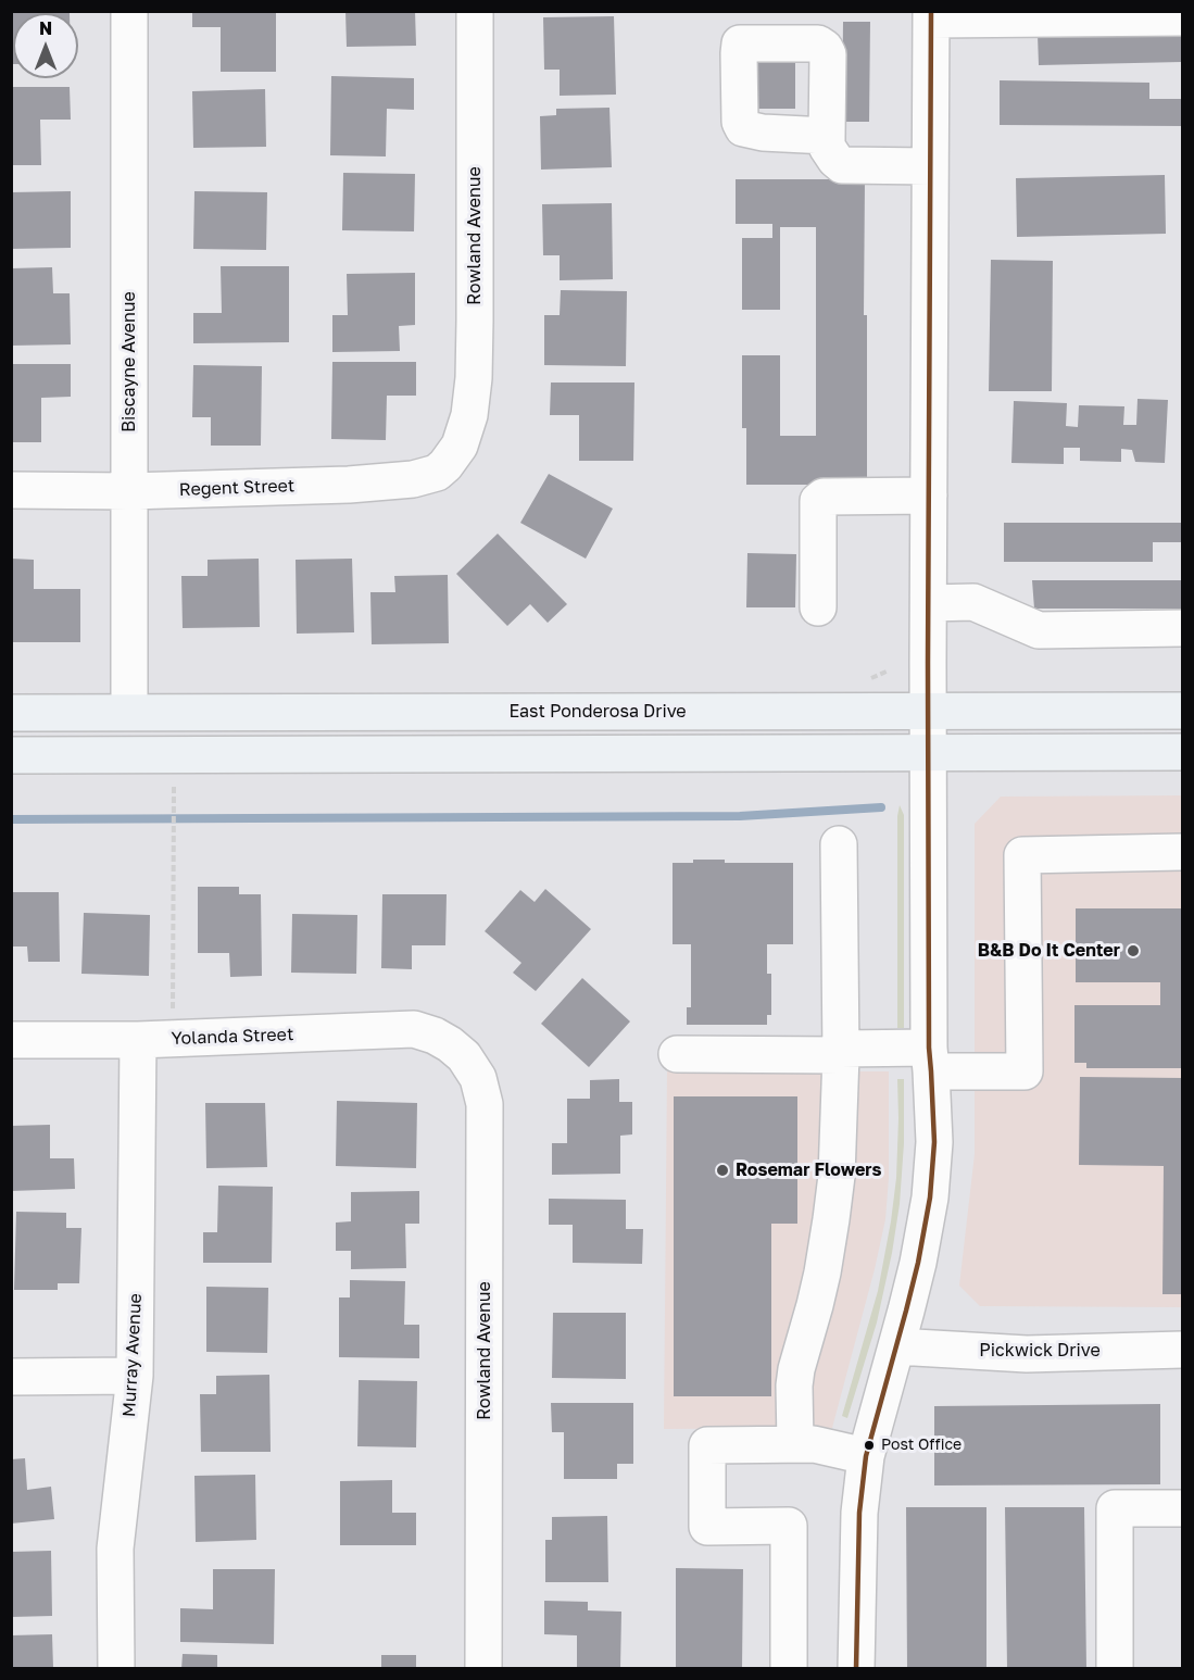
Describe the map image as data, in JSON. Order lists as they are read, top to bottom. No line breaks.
{"streets":{"main road":["East Ponderosa Drive"],"street":["Rowland Avenue","Biscayne Avenue","Regent Street","Yolanda Street","Pickwick Drive","Murray Avenue"]},"crossings":[["Rowland Avenue","Regent Street"],["Rowland Avenue","Yolanda Street"],["Biscayne Avenue","Regent Street"],["Biscayne Avenue","East Ponderosa Drive"],["Yolanda Street","Murray Avenue"]],"places":["B&B Do It Center","Rosemar Flowers","Post Office"],"north":"top"}
